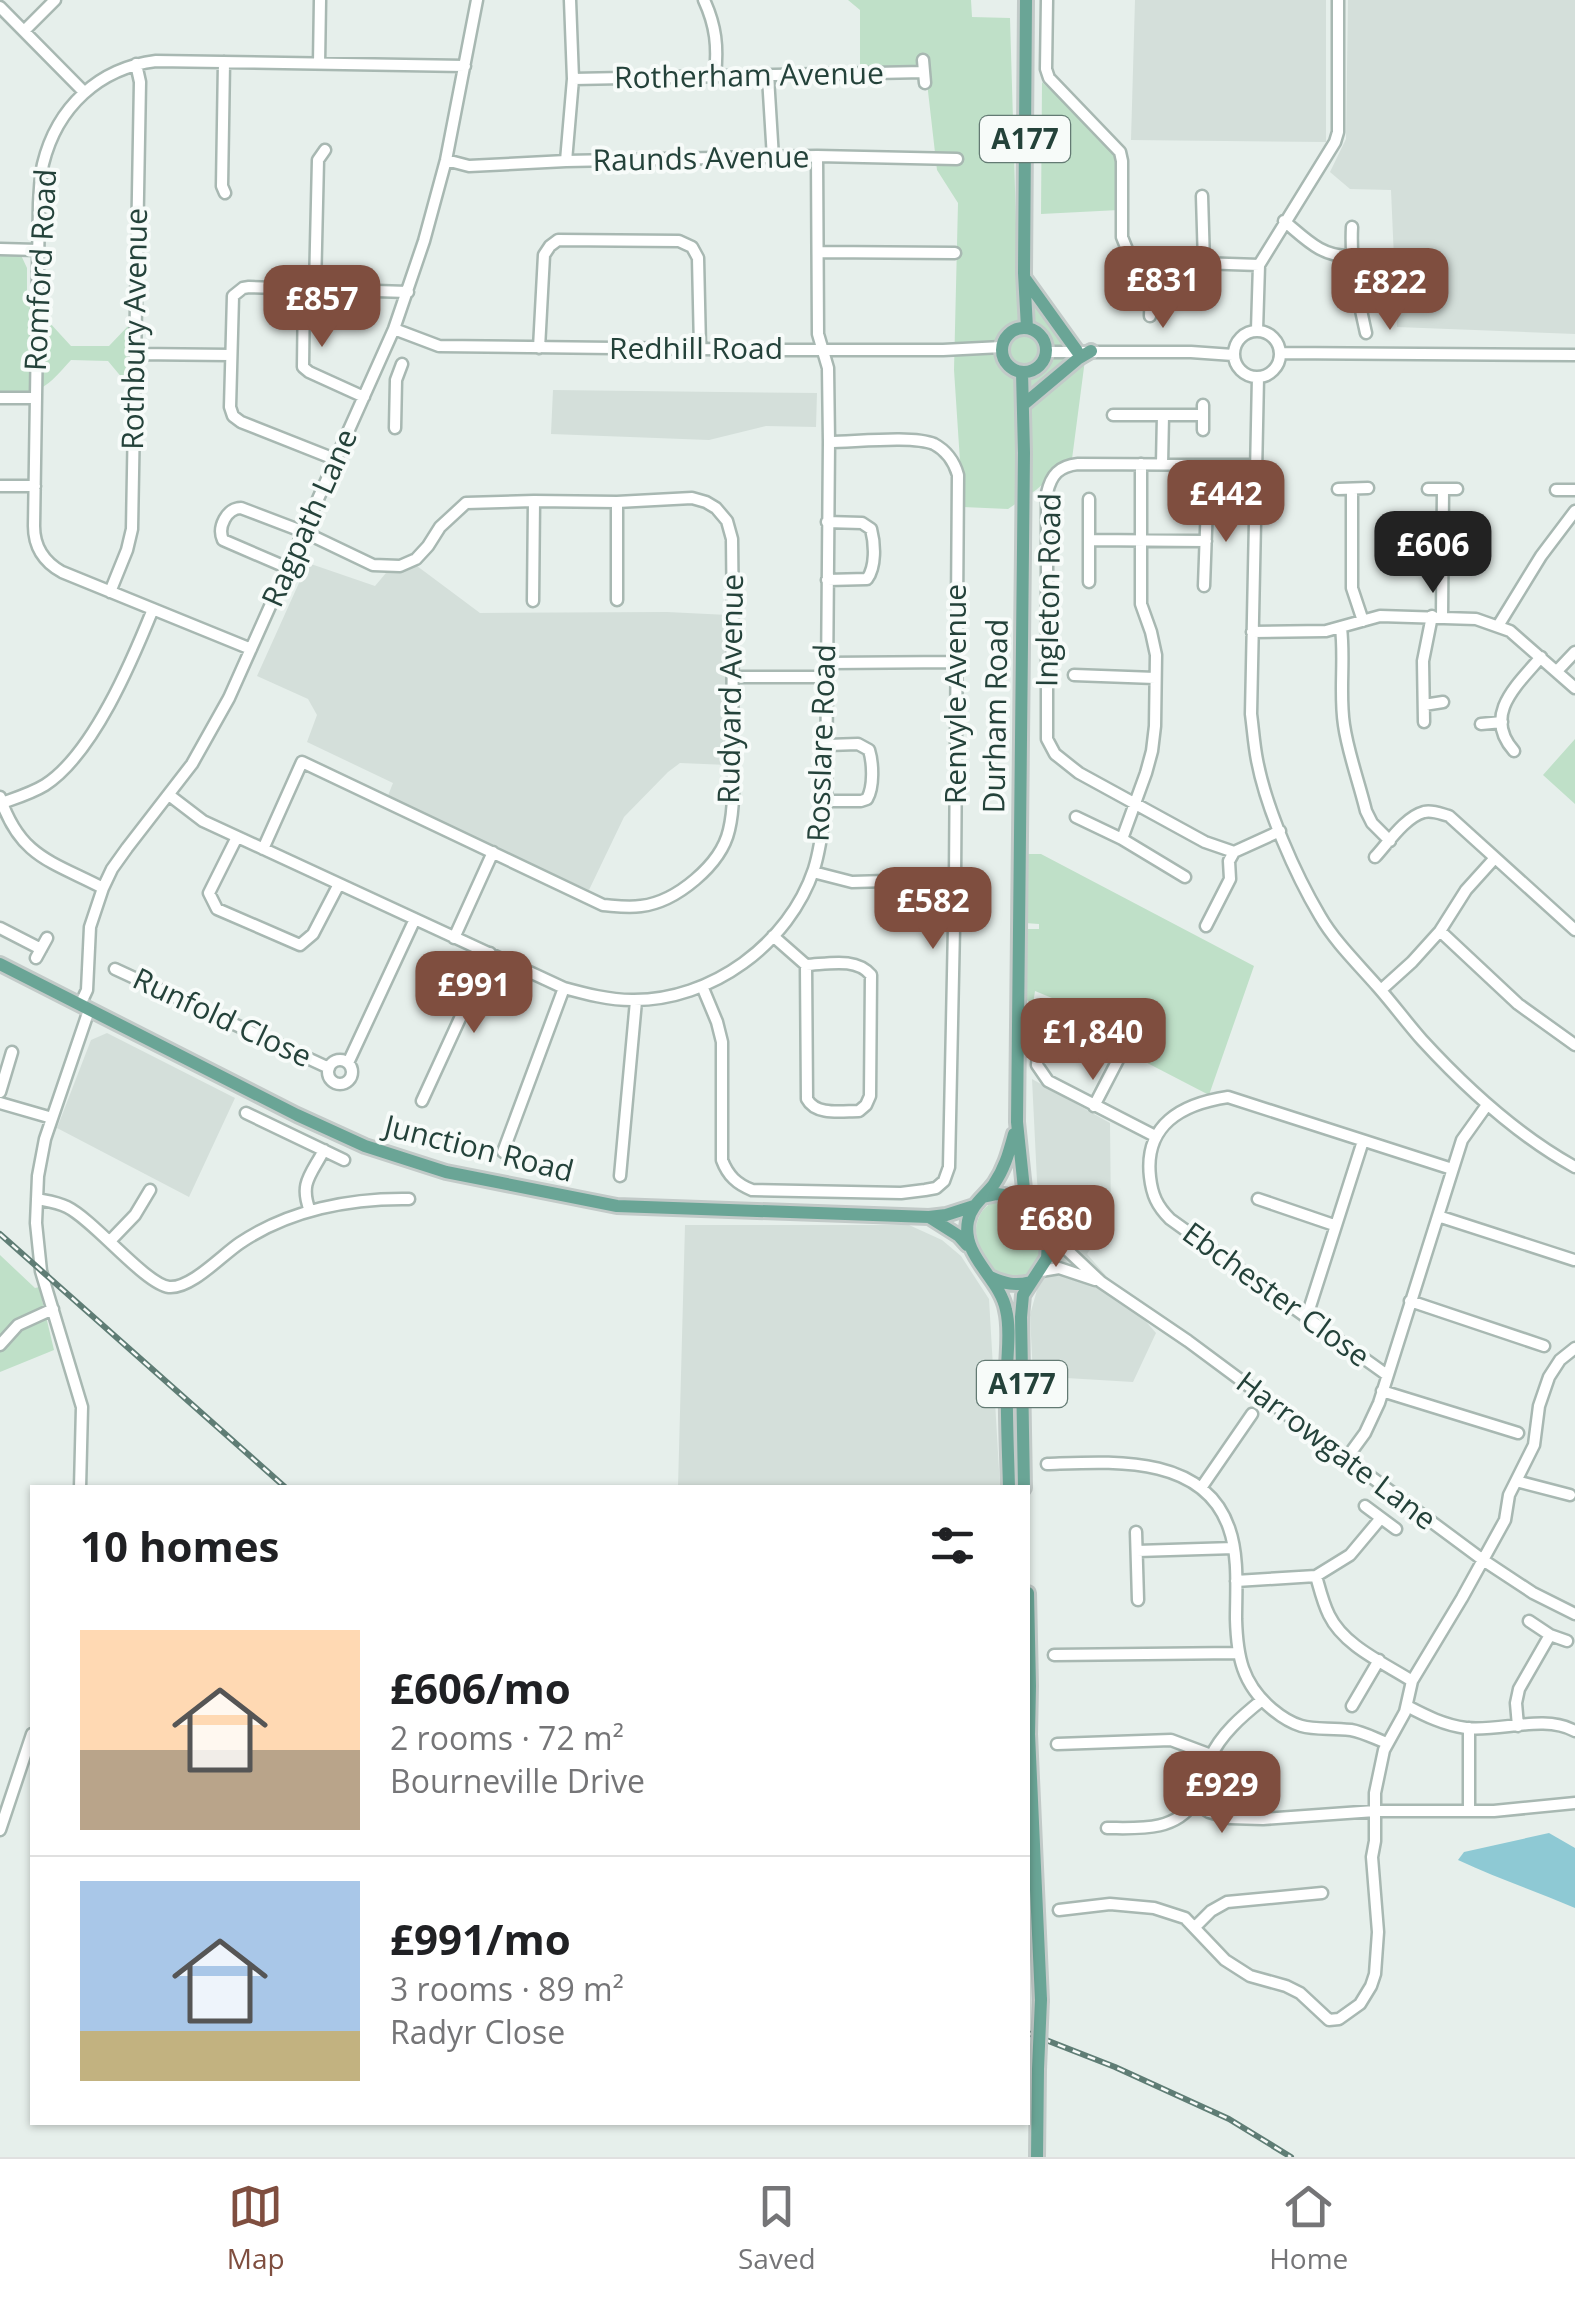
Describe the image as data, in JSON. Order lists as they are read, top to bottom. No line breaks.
{"streets":{"main road":["A177","Durham Road","Junction Road"],"street":["Rotherham Avenue","Raunds Avenue","Romford Road","Rothbury Avenue","Redhill Road","Ragpath Lane","Ingleton Road","Rudyard Avenue","Renvyle Avenue","Rosslare Road","Runfold Close","Ebchester Close","Harrowgate Lane"]},"crossings":[["A177","Redhill Road"],["A177","Durham Road"],["A177","Junction Road"],["A177","Harrowgate Lane"],["Raunds Avenue","Ragpath Lane"],["Raunds Avenue","Rosslare Road"],["Romford Road","Rothbury Avenue"],["Romford Road","Ragpath Lane"],["Redhill Road","Ragpath Lane"],["Redhill Road","Durham Road"],["Redhill Road","Rosslare Road"],["Ragpath Lane","Rudyard Avenue"],["Ragpath Lane","Rosslare Road"],["Ragpath Lane","Junction Road"],["Rudyard Avenue","Rosslare Road"],["Renvyle Avenue","Rosslare Road"],["Durham Road","Junction Road"],["Durham Road","Harrowgate Lane"],["Rosslare Road","Runfold Close"],["Junction Road","Harrowgate Lane"]],"page":{"price":["£831","£822","£857","£442","£606","£582","£991","£1,840","£680","£929"],"heading":"10 homes","list":[{"name":"£606/mo","note":"2 rooms · 72 m² · Bourneville Drive"},{"name":"£991/mo","note":"3 rooms · 89 m² · Radyr Close"}],"tabs":["Map","Saved","Home"]}}
